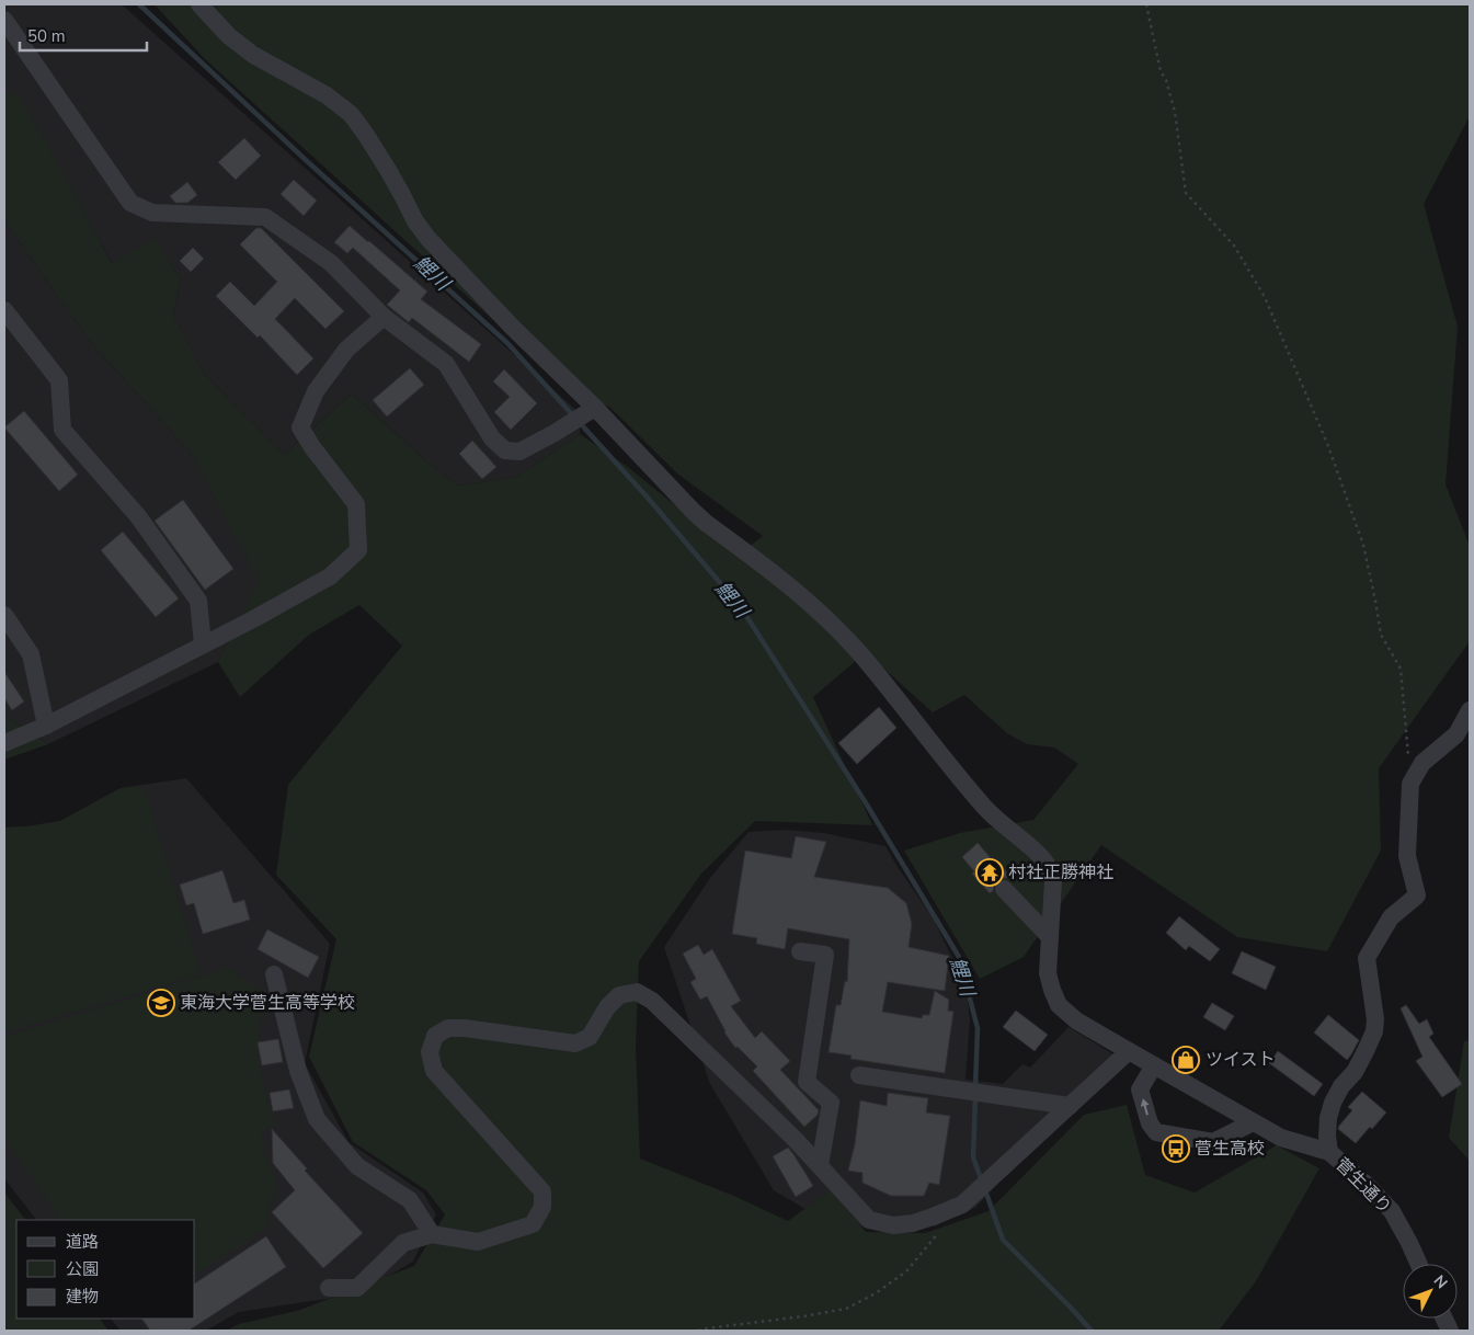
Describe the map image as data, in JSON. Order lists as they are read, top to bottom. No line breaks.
{"streets":{"street":["菅生通り"]},"water":["鯉川"],"places":{"temple":["村社正勝神社"],"school or university":["東海大学菅生高等学校"],"shop":["ツイスト"],"bus stop":["菅生高校"]},"legend":["道路","公園","建物"],"scale_bar":"50 m","north":"top right"}
